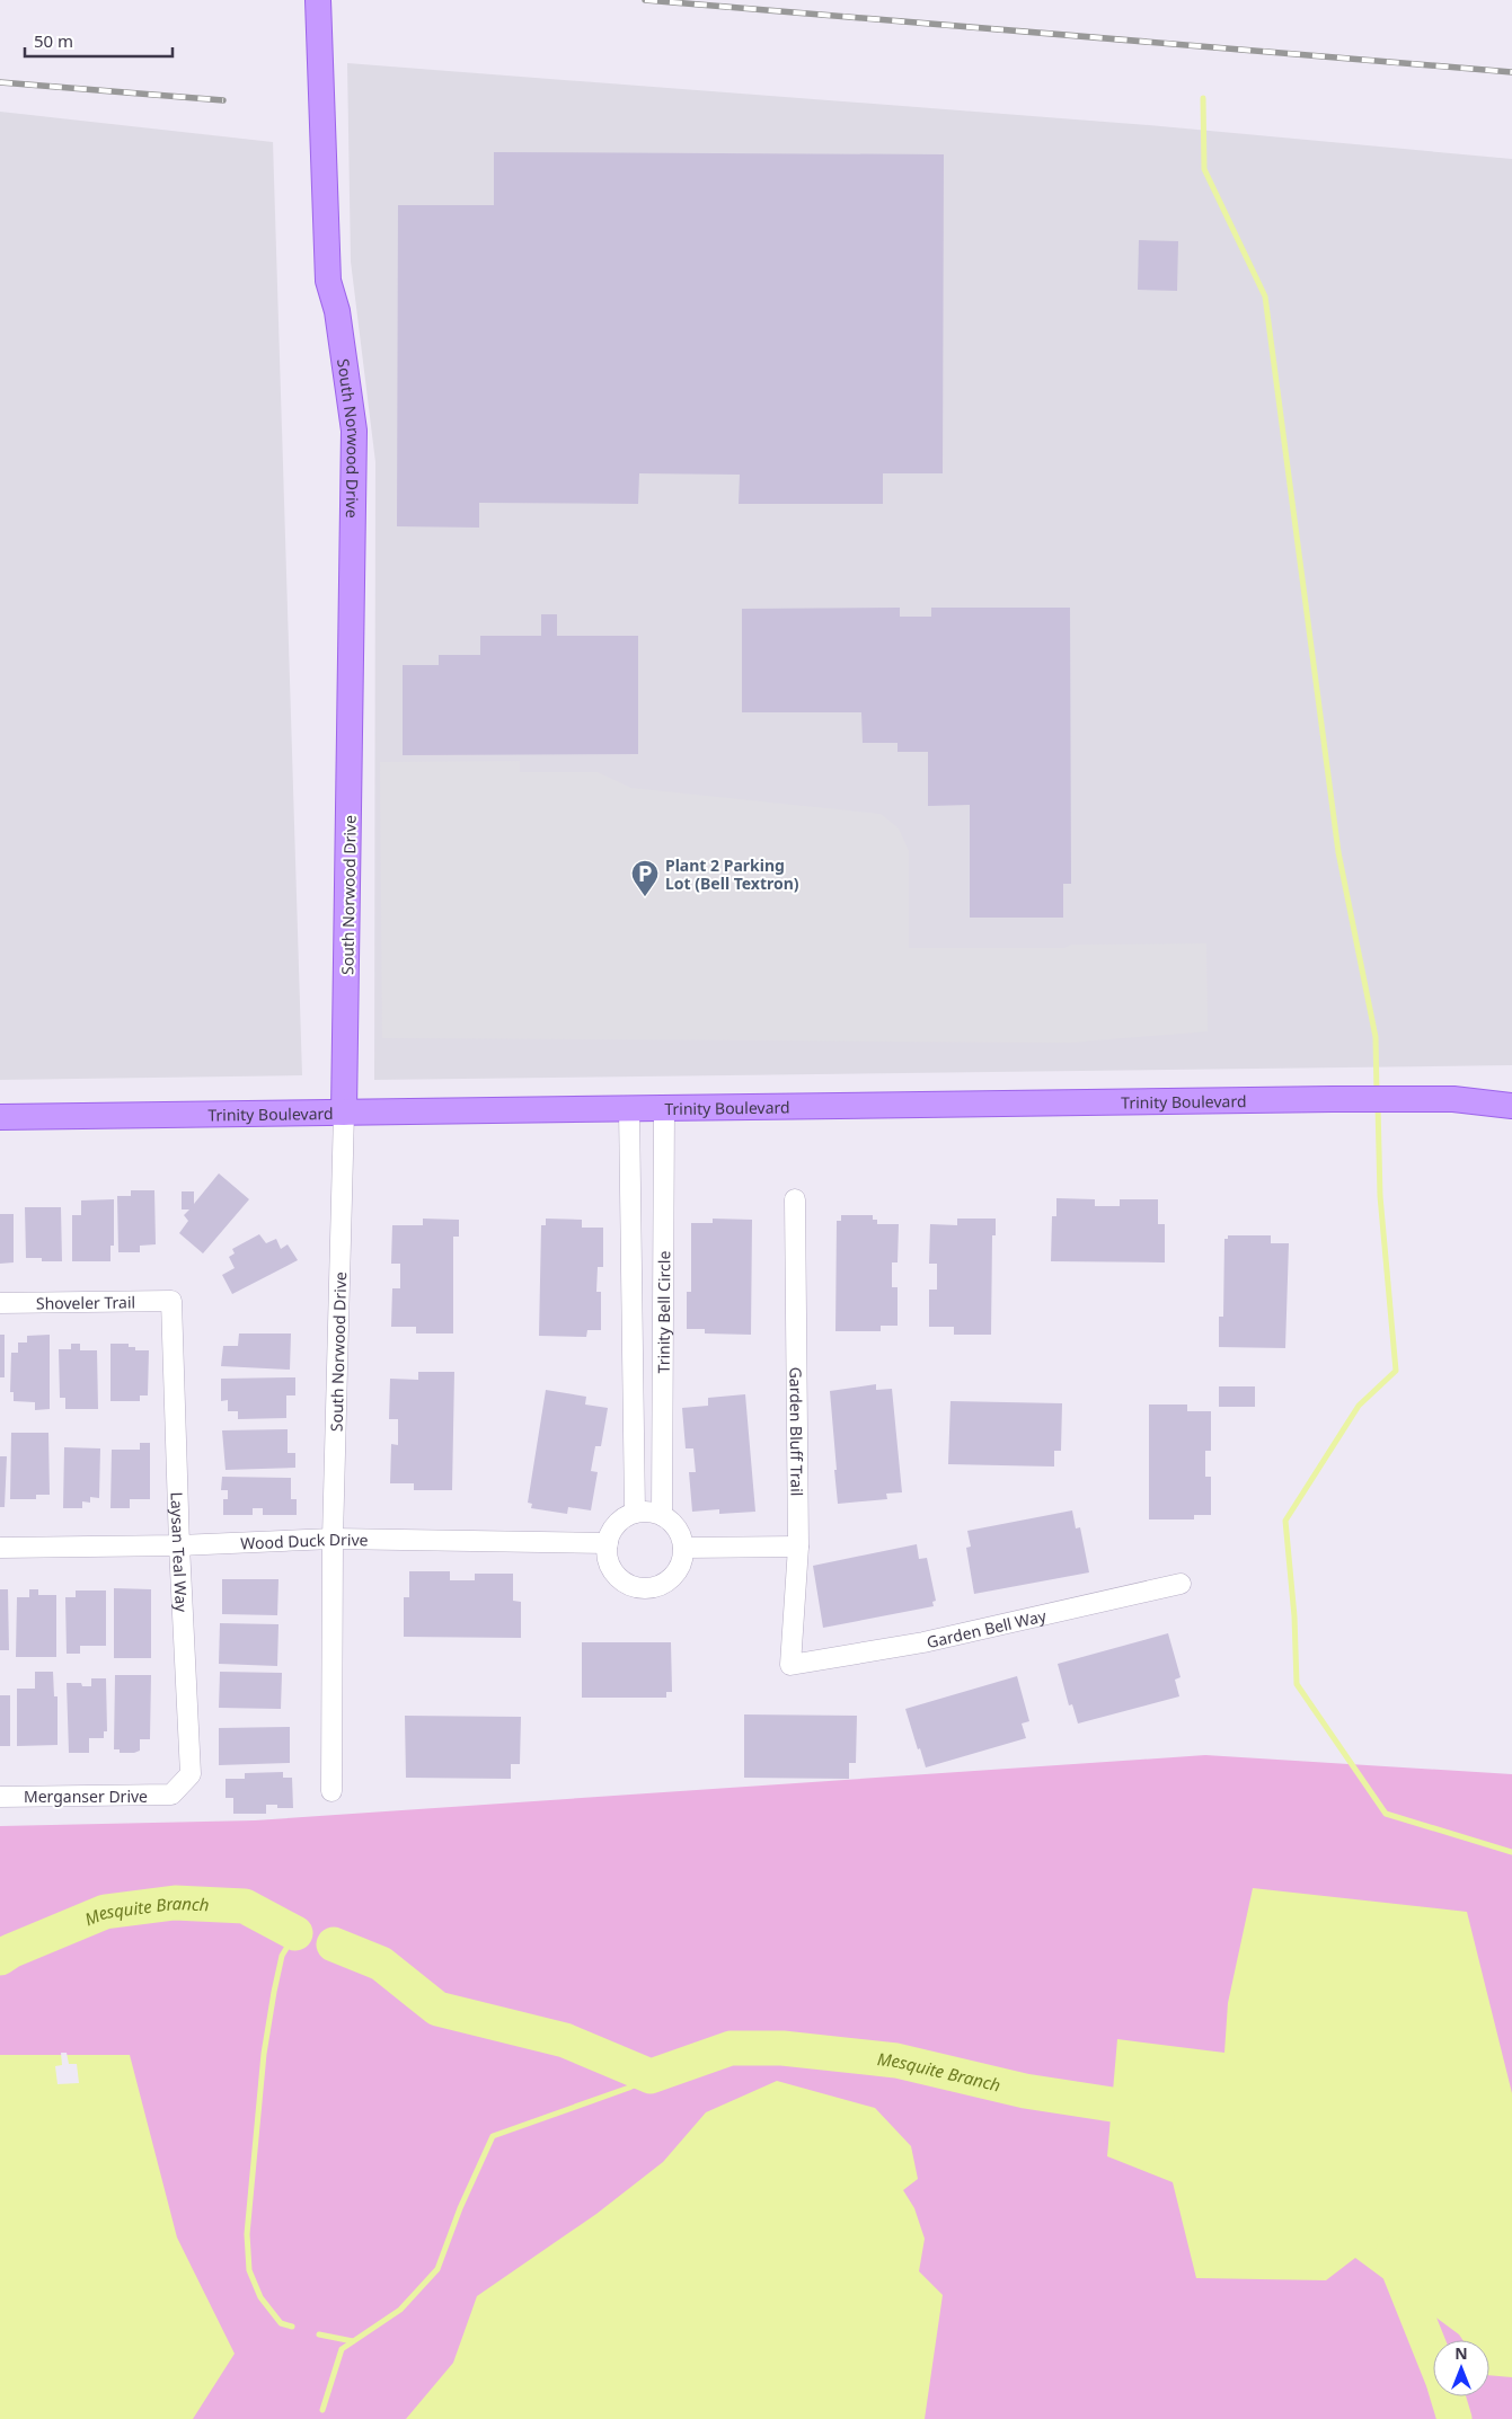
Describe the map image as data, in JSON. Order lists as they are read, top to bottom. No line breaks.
{"streets":{"main road":["South Norwood Drive","Trinity Boulevard"],"street":["Shoveler Trail","Trinity Bell Circle","Garden Bluff Trail","Wood Duck Drive","Laysan Teal Way","Garden Bell Way","Merganser Drive"]},"crossings":[["South Norwood Drive","Trinity Boulevard"],["South Norwood Drive","Wood Duck Drive"],["Trinity Boulevard","Trinity Bell Circle"],["Shoveler Trail","Laysan Teal Way"],["Trinity Bell Circle","Wood Duck Drive"],["Garden Bluff Trail","Garden Bell Way"],["Wood Duck Drive","Laysan Teal Way"],["Laysan Teal Way","Merganser Drive"]],"water":["Mesquite Branch"],"places":{"parking":["Plant 2 Parking Lot (Bell Textron)"]},"scale_bar":"50 m","north":"top"}
